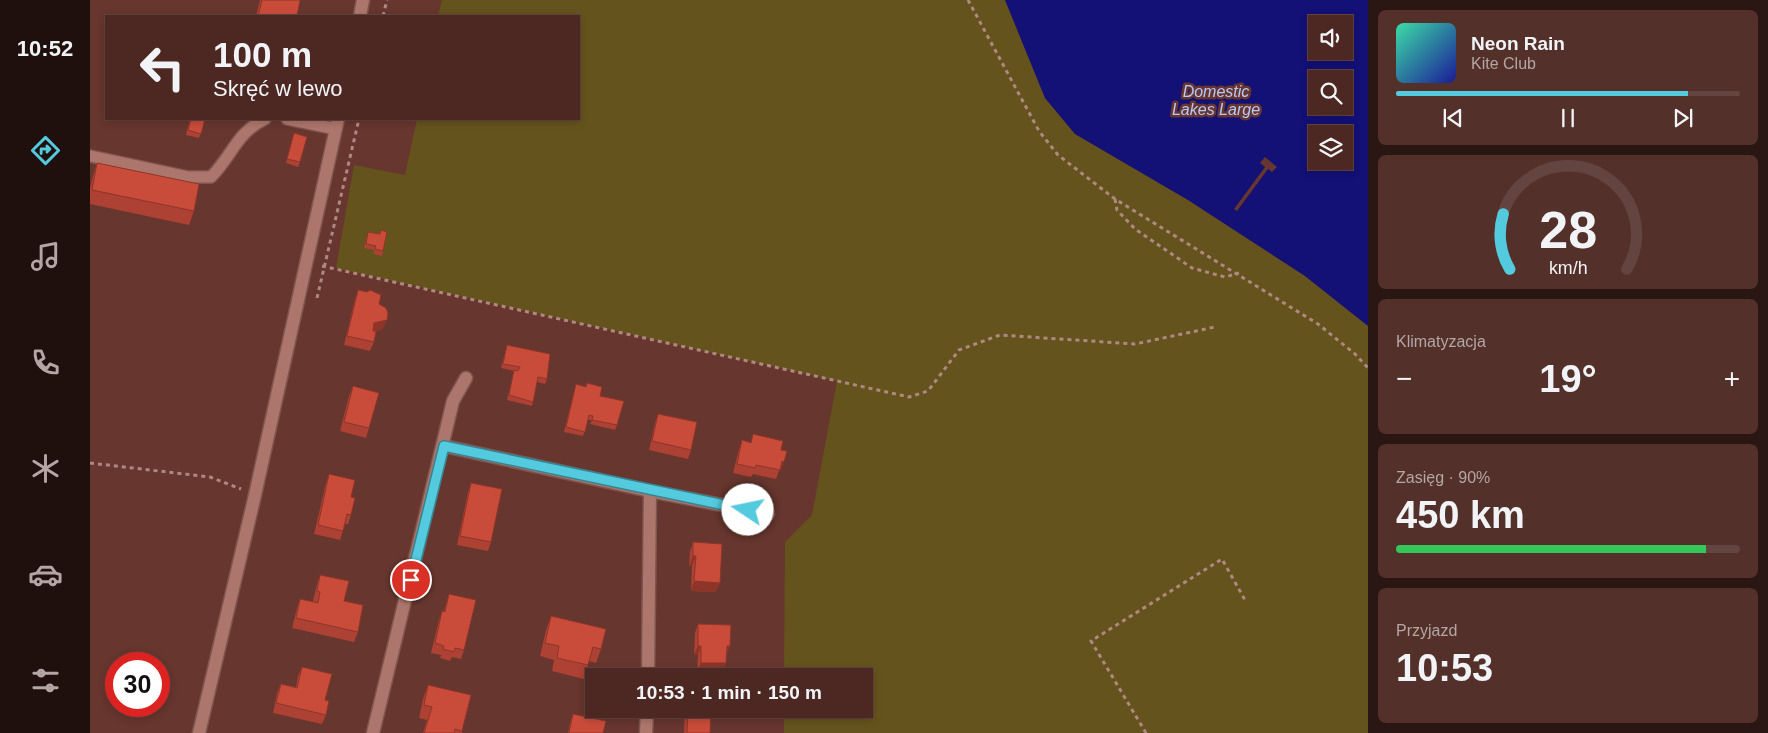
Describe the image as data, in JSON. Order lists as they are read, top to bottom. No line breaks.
{"water":["Domestic Lakes Large"],"page":{"tabs":"10:52","turn":["100 m","Skręć w lewo"],"song":["Neon Rain","Kite Club"],"tile":["Klimatyzacja",["Zasięg · 90%","450 km"],["Przyjazd","10:53"]],"heat":["−","19°","+"],"limit":"30","trip":"10:53 · 1 min · 150 m","gauge":["28","km/h"]}}
